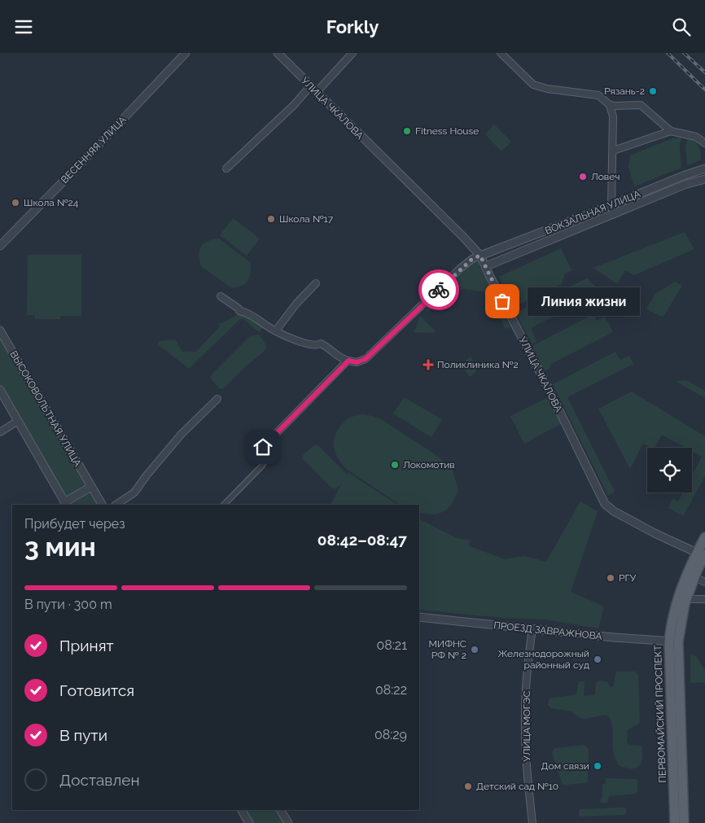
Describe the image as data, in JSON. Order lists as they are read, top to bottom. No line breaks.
{"streets":{"main road":["ПЕРВОМАЙСКИЙ ПРОСПЕКТ"],"street":["УЛИЦА ЧКАЛОВА","ВЕСЕННЯЯ УЛИЦА","ВОКЗАЛЬНАЯ УЛИЦА","ВЫСОКОВОЛЬТНАЯ УЛИЦА","ПРОЕЗД ЗАВРАЖНОВА","УЛИЦА МОГЭС"]},"crossings":[["УЛИЦА ЧКАЛОВА","ВОКЗАЛЬНАЯ УЛИЦА"],["УЛИЦА ЧКАЛОВА","ПЕРВОМАЙСКИЙ ПРОСПЕКТ"],["ПРОЕЗД ЗАВРАЖНОВА","ПЕРВОМАЙСКИЙ ПРОСПЕКТ"],["ПРОЕЗД ЗАВРАЖНОВА","УЛИЦА МОГЭС"]],"places":{"other":["Рязань-2","Fitness House","Ловеч","Школа №24","Школа №17","Линия жизни","Локомотив","РГУ","МИФНС РФ № 2","Железнодорожный районный суд","Дом связи","Детский сад №10"],"health":["Поликлиника №2"]},"page":{"header":"Forkly","bubble":"Линия жизни","heading":["3 мин","Прибудет через","08:42–08:47"],"bar":"В пути · 300 m","list":[["Принят","08:21"],["Готовится","08:22"],["В пути","08:29"],"Доставлен"]}}
